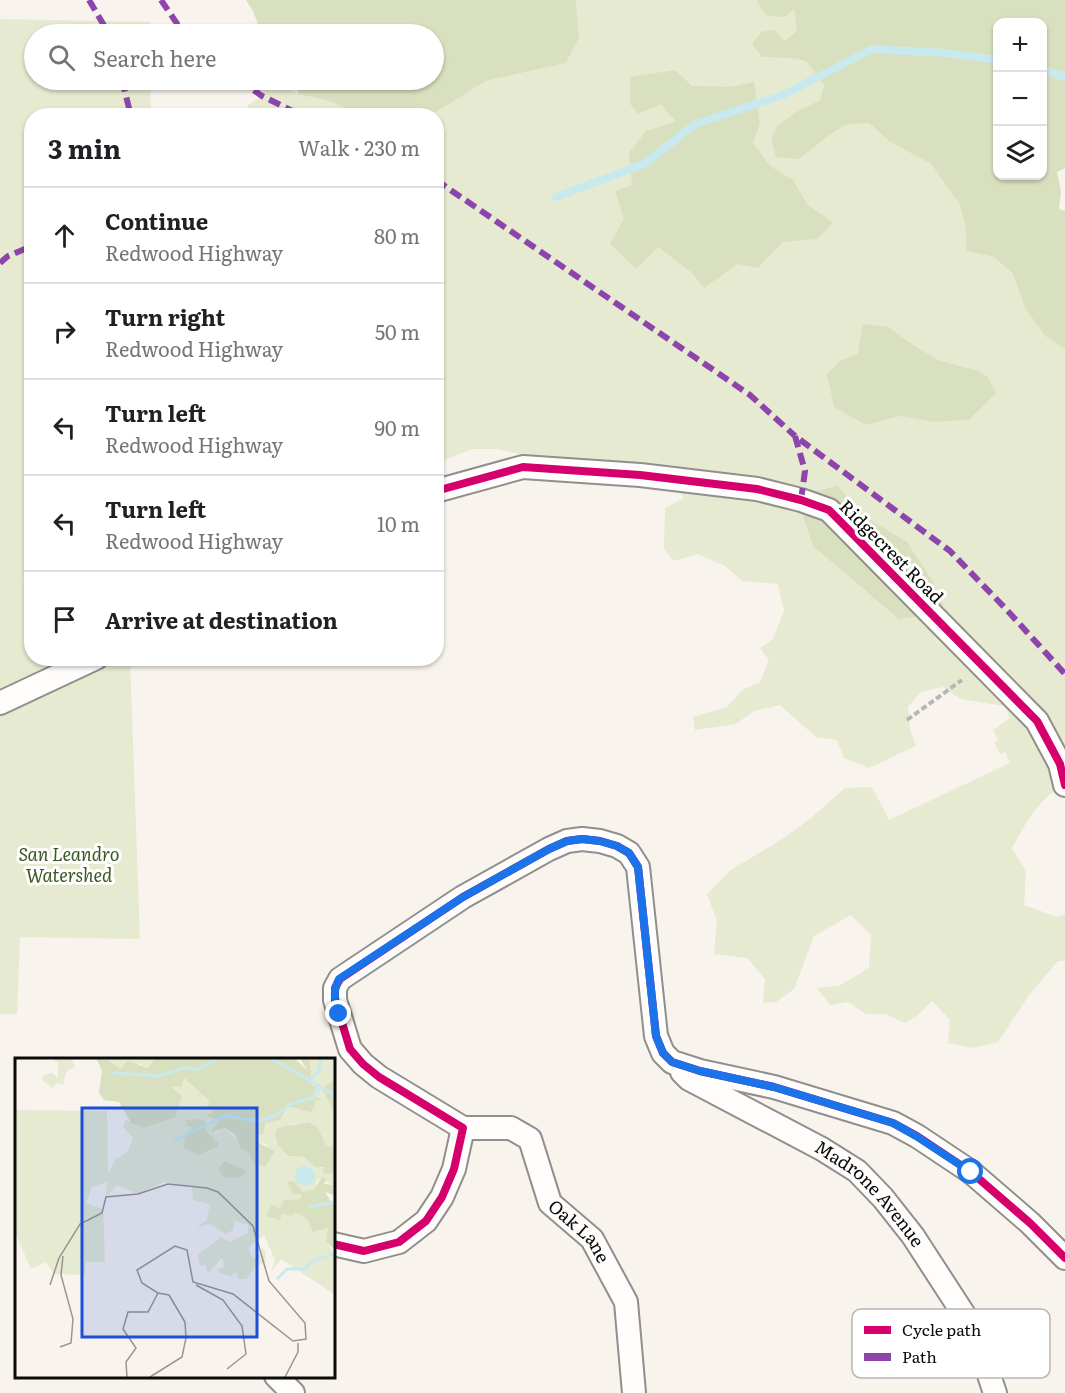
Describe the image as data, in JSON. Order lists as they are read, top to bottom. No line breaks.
{"streets":{"street":["Ridgecrest Road","Madrone Avenue","Oak Lane"]},"crossings":[["Madrone Avenue","Oak Lane"]],"parks":["San Leandro Watershed"],"legend":["Cycle path","Path"],"page":{"map_buttons":["+","−"],"search":"Search here","heading":["3 min","Walk · 230 m"],"list":[["Continue","Redwood Highway","80 m"],["Turn right","Redwood Highway","50 m"],["Turn left","Redwood Highway","90 m"],["Turn left","Redwood Highway","10 m"],"Arrive at destination"]}}
